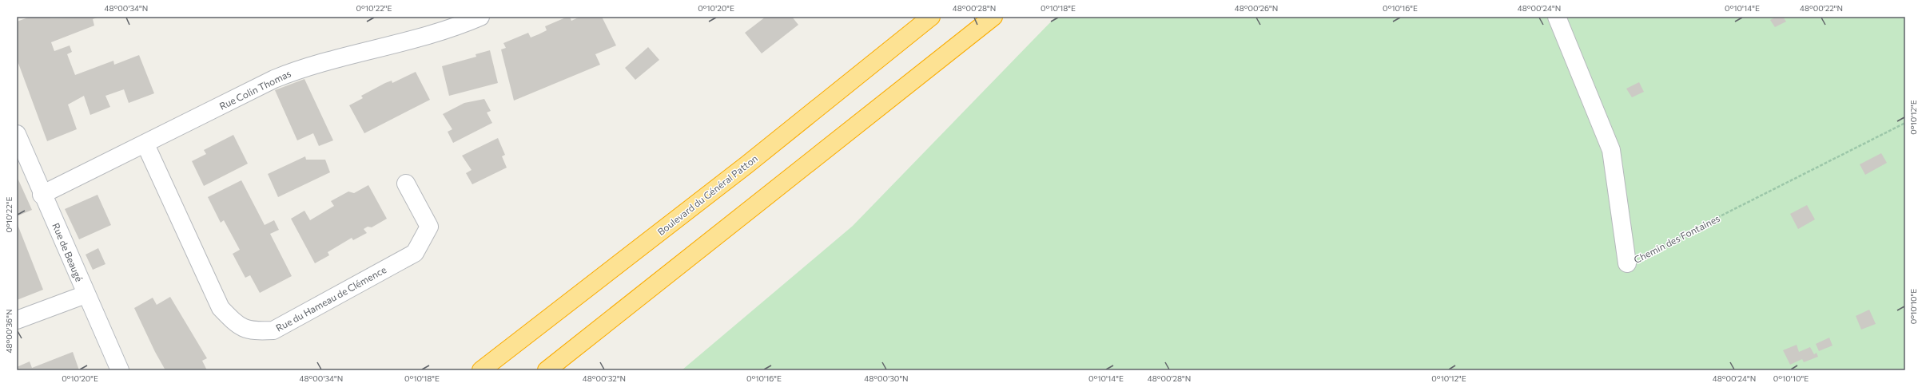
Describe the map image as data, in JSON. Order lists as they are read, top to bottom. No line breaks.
{"streets":{"highway":["Boulevard du Général Patton"],"street":["Rue Colin Thomas","Chemin des Fontaines","Rue de Beaugé","Rue du Hameau de Clémence"]},"crossings":[["Rue Colin Thomas","Rue de Beaugé"],["Rue Colin Thomas","Rue du Hameau de Clémence"]],"coordinates":["48°00'34\"N","0°10'22\"E","0°10'20\"E","48°00'28\"N","0°10'18\"E","48°00'26\"N","0°10'16\"E","48°00'24\"N","0°10'14\"E","48°00'22\"N","0°10'12\"E","0°10'10\"E","48°00'36\"N","48°00'32\"N","48°00'30\"N"]}
